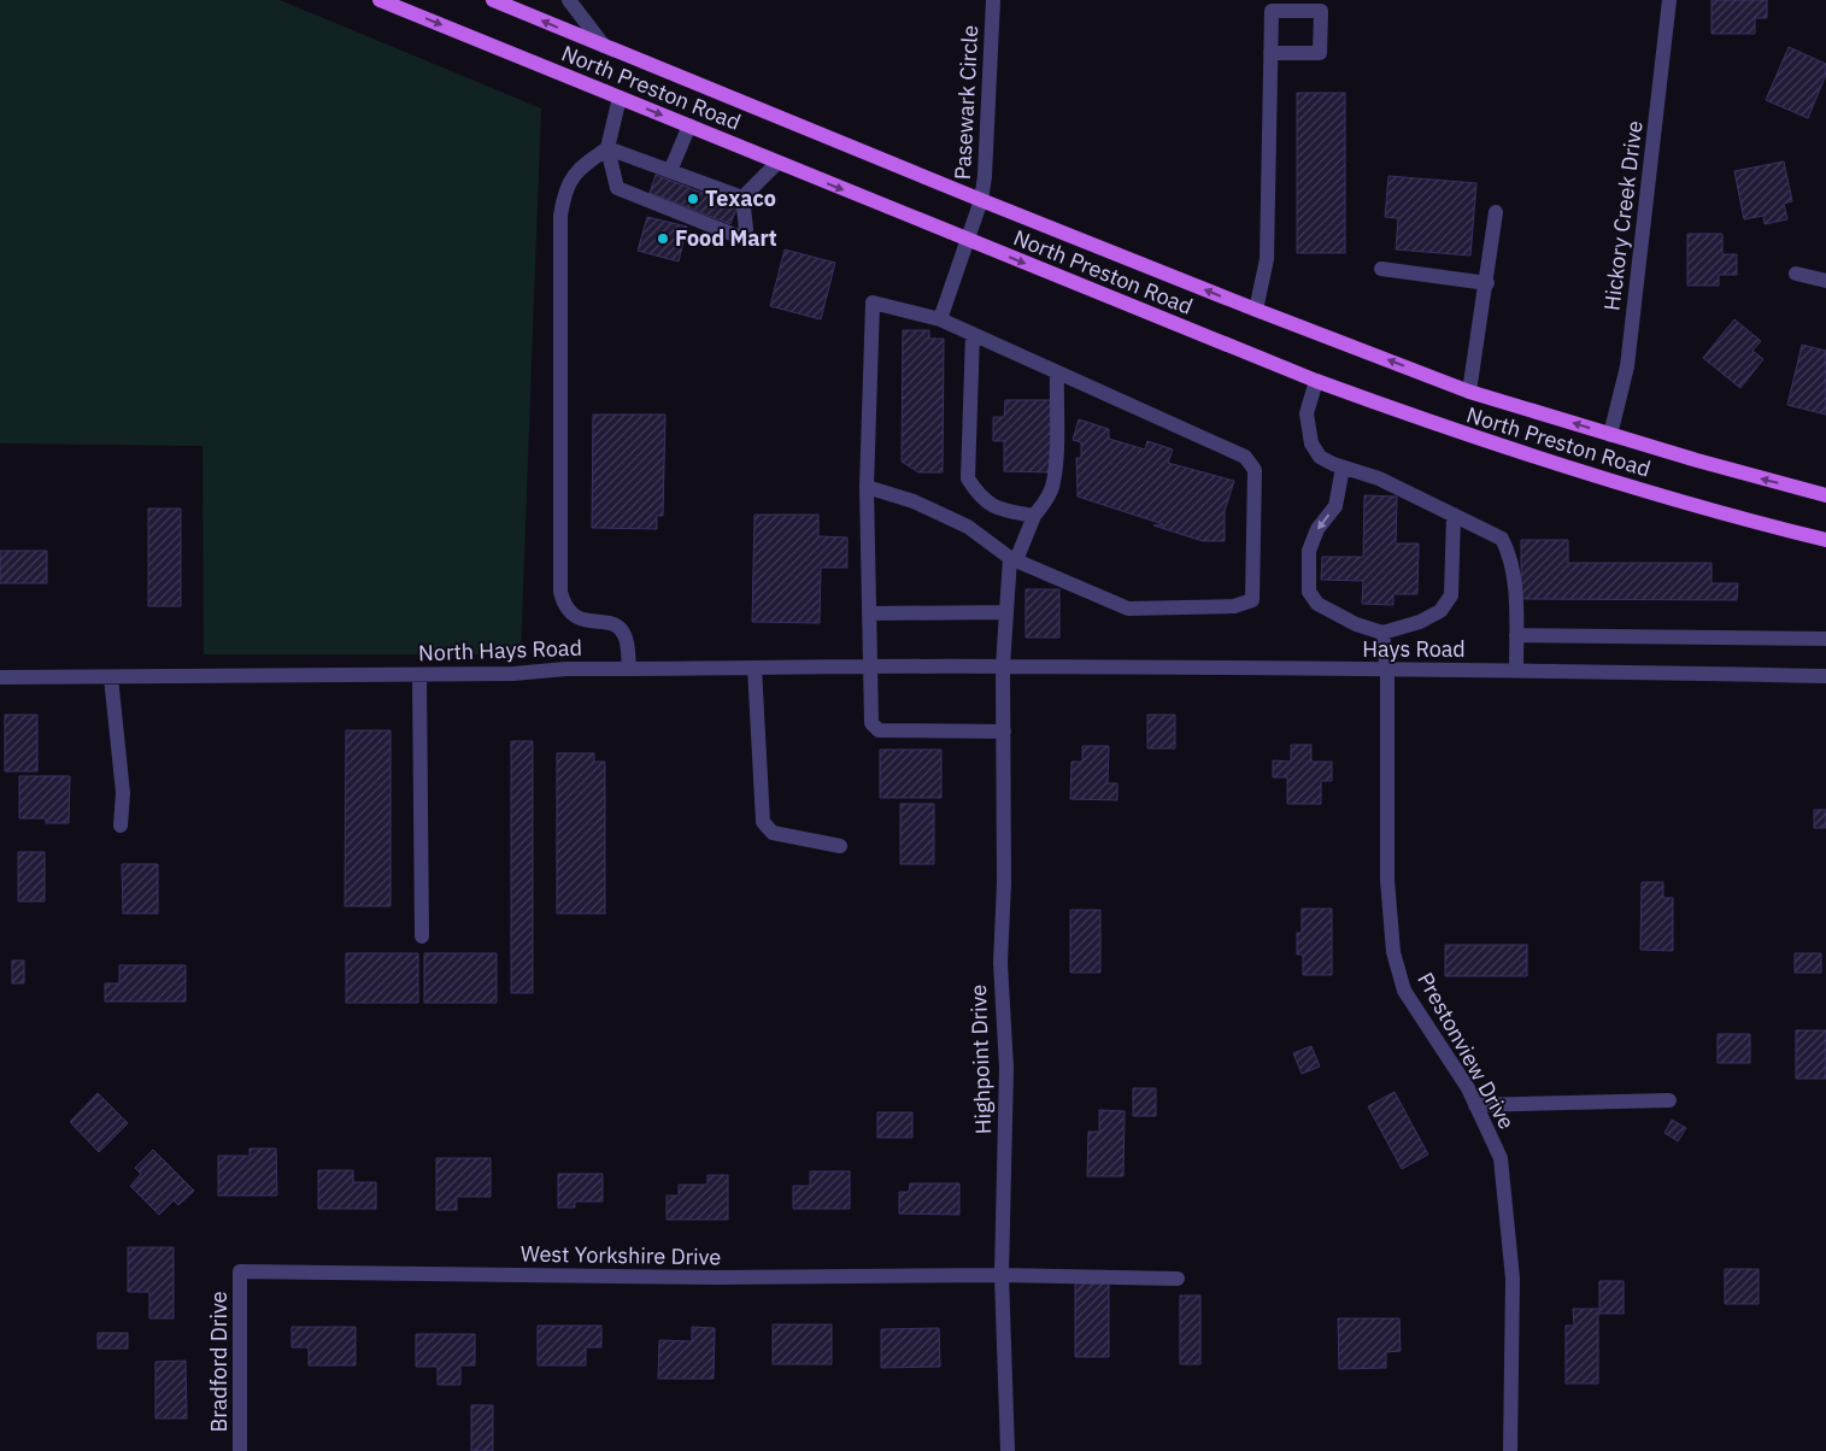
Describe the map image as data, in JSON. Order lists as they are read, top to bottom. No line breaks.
{"streets":{"main road":["North Preston Road"],"street":["Pasewark Circle","Hickory Creek Drive","Hays Road","North Hays Road","Prestonview Drive","Highpoint Drive","West Yorkshire Drive","Bradford Drive"]},"crossings":[["North Preston Road","Pasewark Circle"],["North Preston Road","Hickory Creek Drive"],["Hays Road","North Hays Road"],["Hays Road","Prestonview Drive"],["Hays Road","Highpoint Drive"],["North Hays Road","Highpoint Drive"],["Highpoint Drive","West Yorkshire Drive"],["West Yorkshire Drive","Bradford Drive"]],"places":["Texaco","Food Mart"]}
